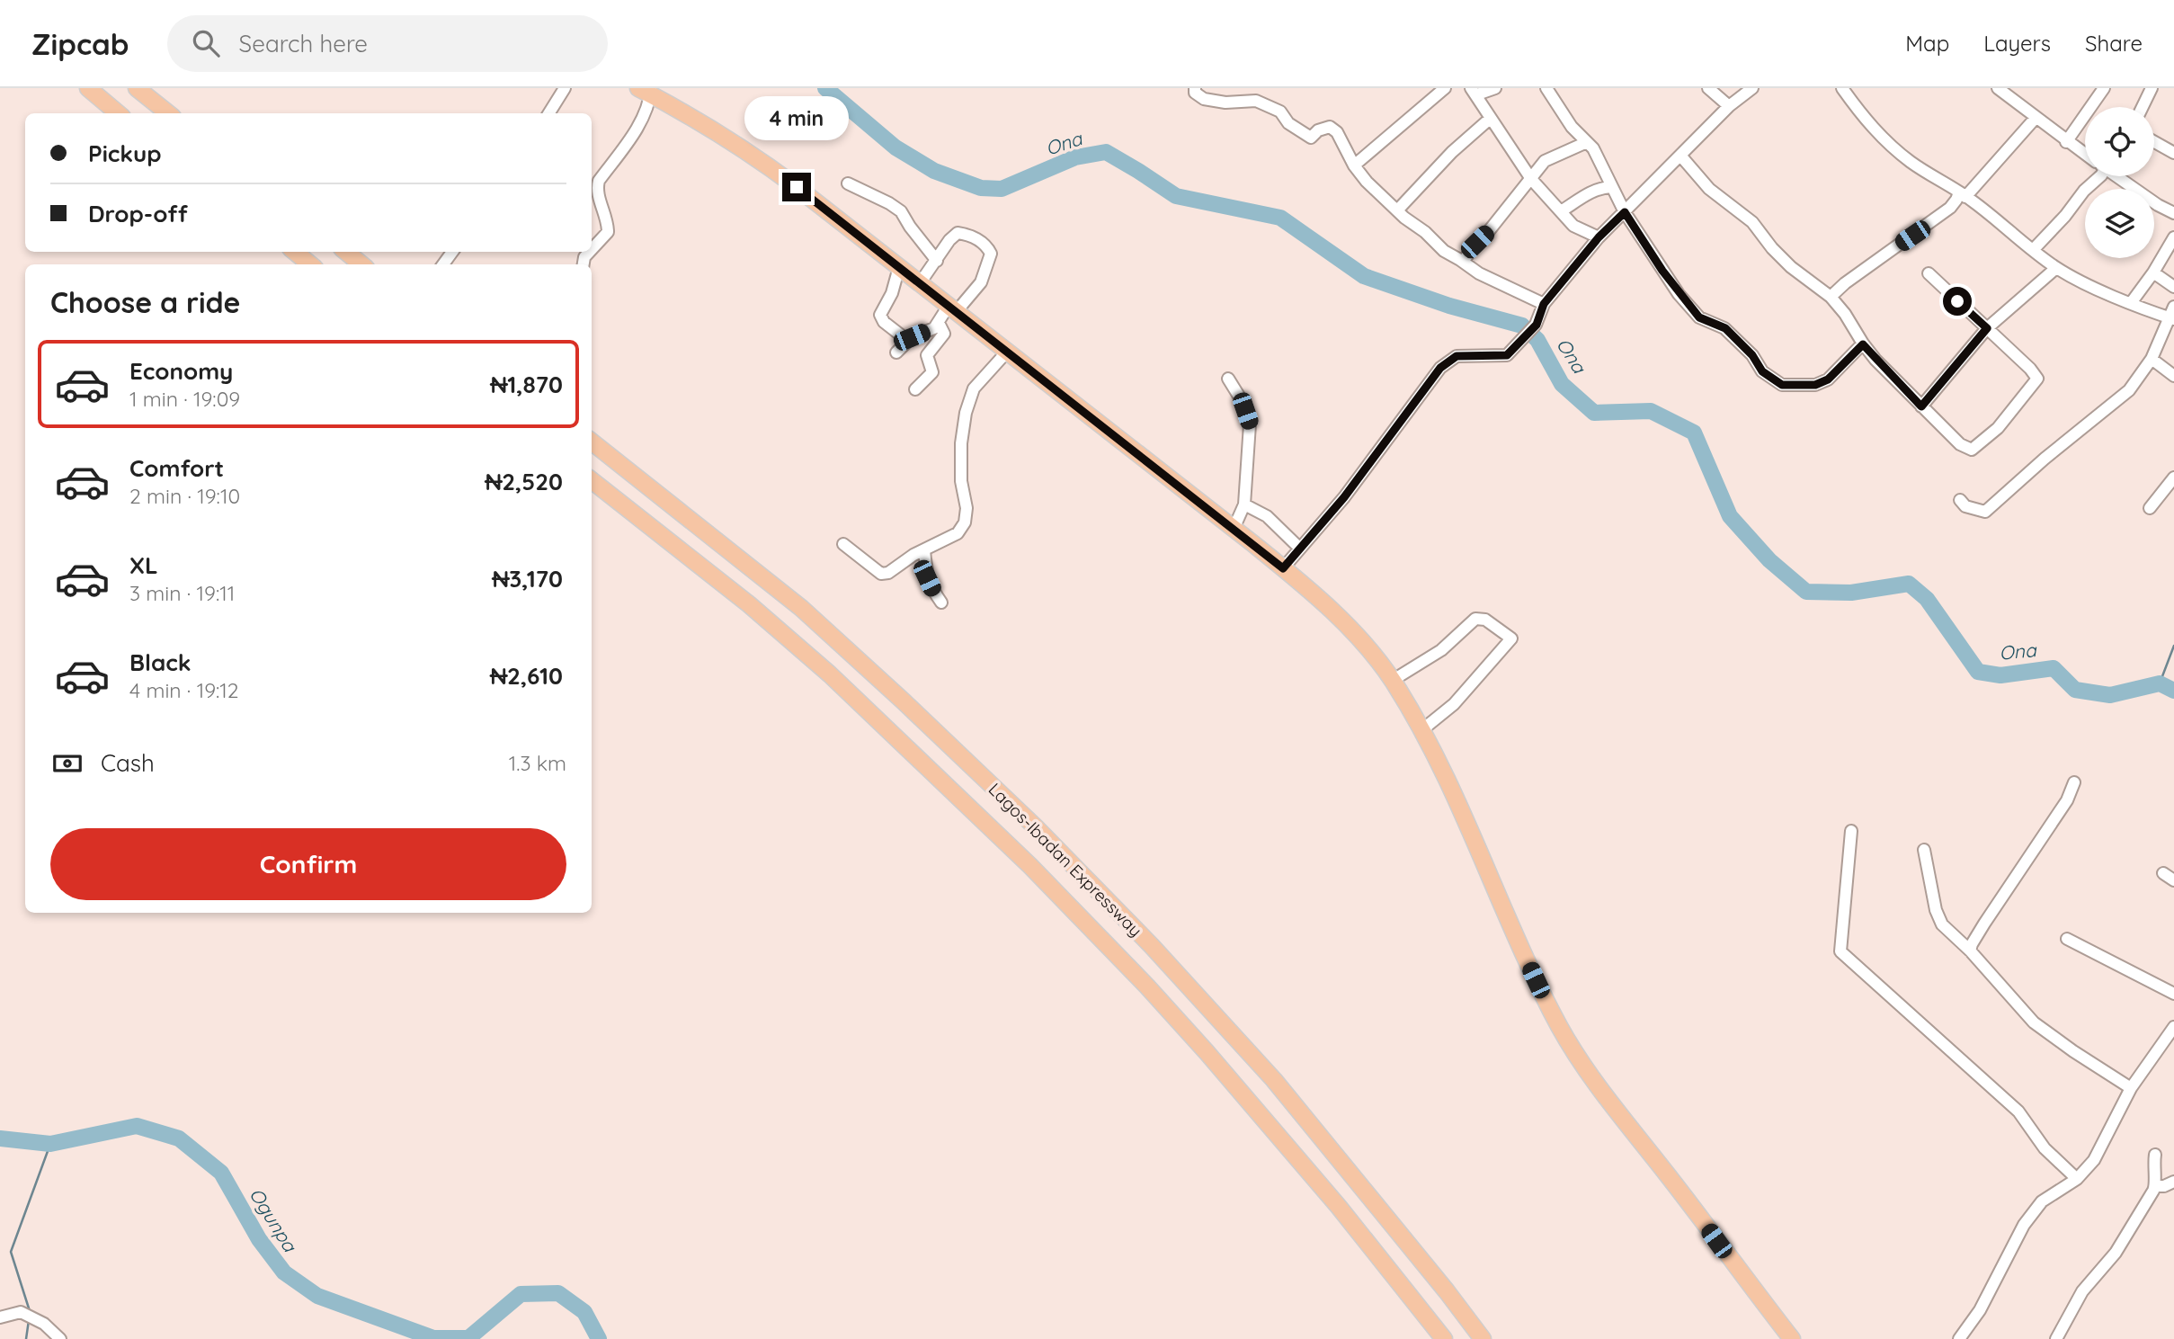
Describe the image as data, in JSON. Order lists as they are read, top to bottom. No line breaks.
{"streets":{"highway":["Lagos-Ibadan Expressway"]},"water":["Ona","Ogunpa"],"page":{"header":"Zipcab","search":"Search here","nav":["Map","Layers","Share"],"bubble":"4 min","banner":["Pickup","Drop-off"],"heading":"Choose a ride","list":[{"name":"Economy","note":"1 min · 19:09","value":"₦1,870"},{"name":"Comfort","note":"2 min · 19:10","value":"₦2,520"},{"name":"XL","note":"3 min · 19:11","value":"₦3,170"},{"name":"Black","note":"4 min · 19:12","value":"₦2,610"}],"pay":["Cash","1.3 km"],"buttons":"Confirm"}}
